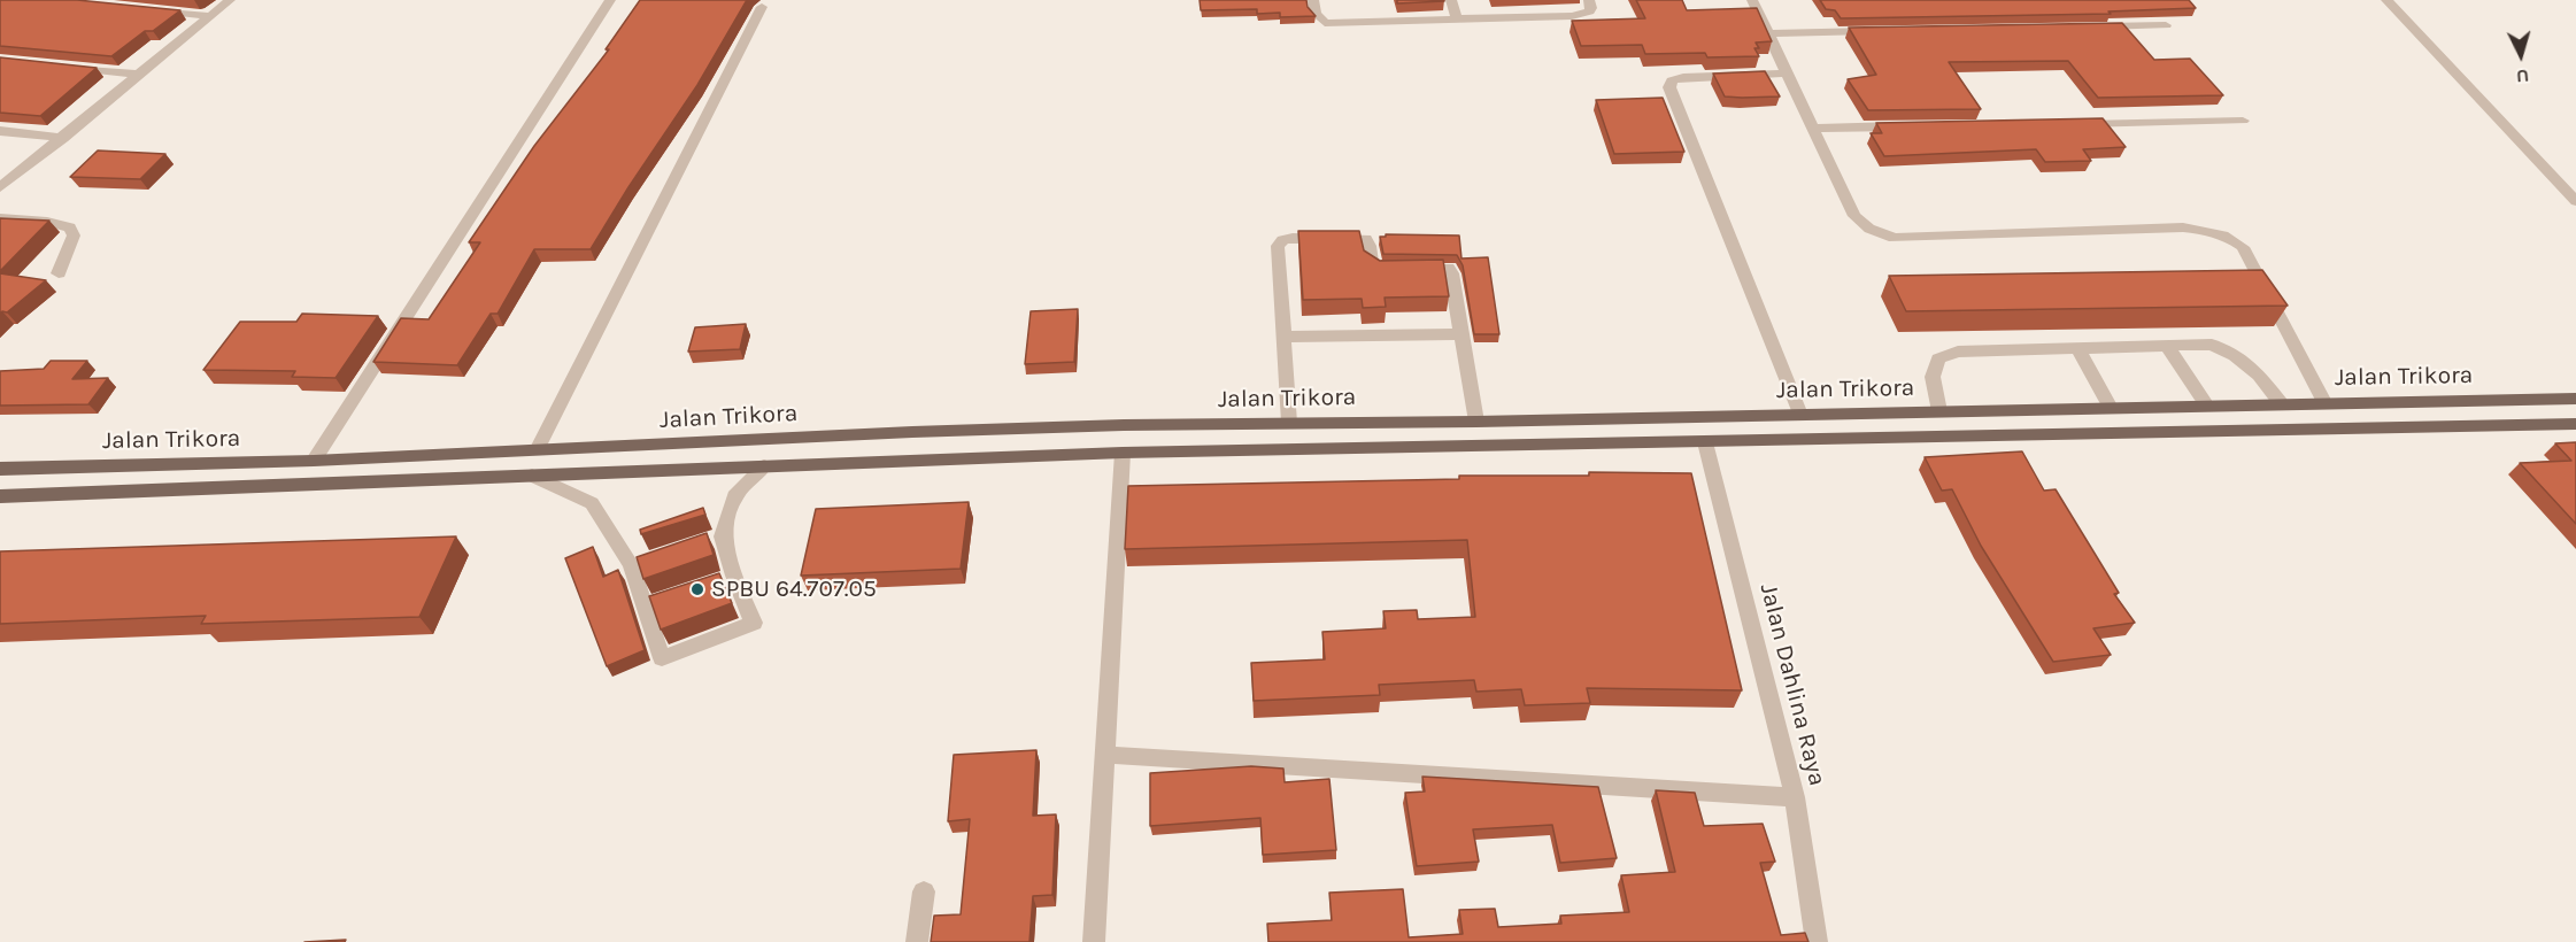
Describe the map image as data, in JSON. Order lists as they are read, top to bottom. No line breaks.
{"streets":{"main road":["Jalan Trikora"],"street":["Jalan Dahlina Raya"]},"crossings":[["Jalan Trikora","Jalan Dahlina Raya"]],"places":["SPBU 64.707.05"],"north":"bottom"}
